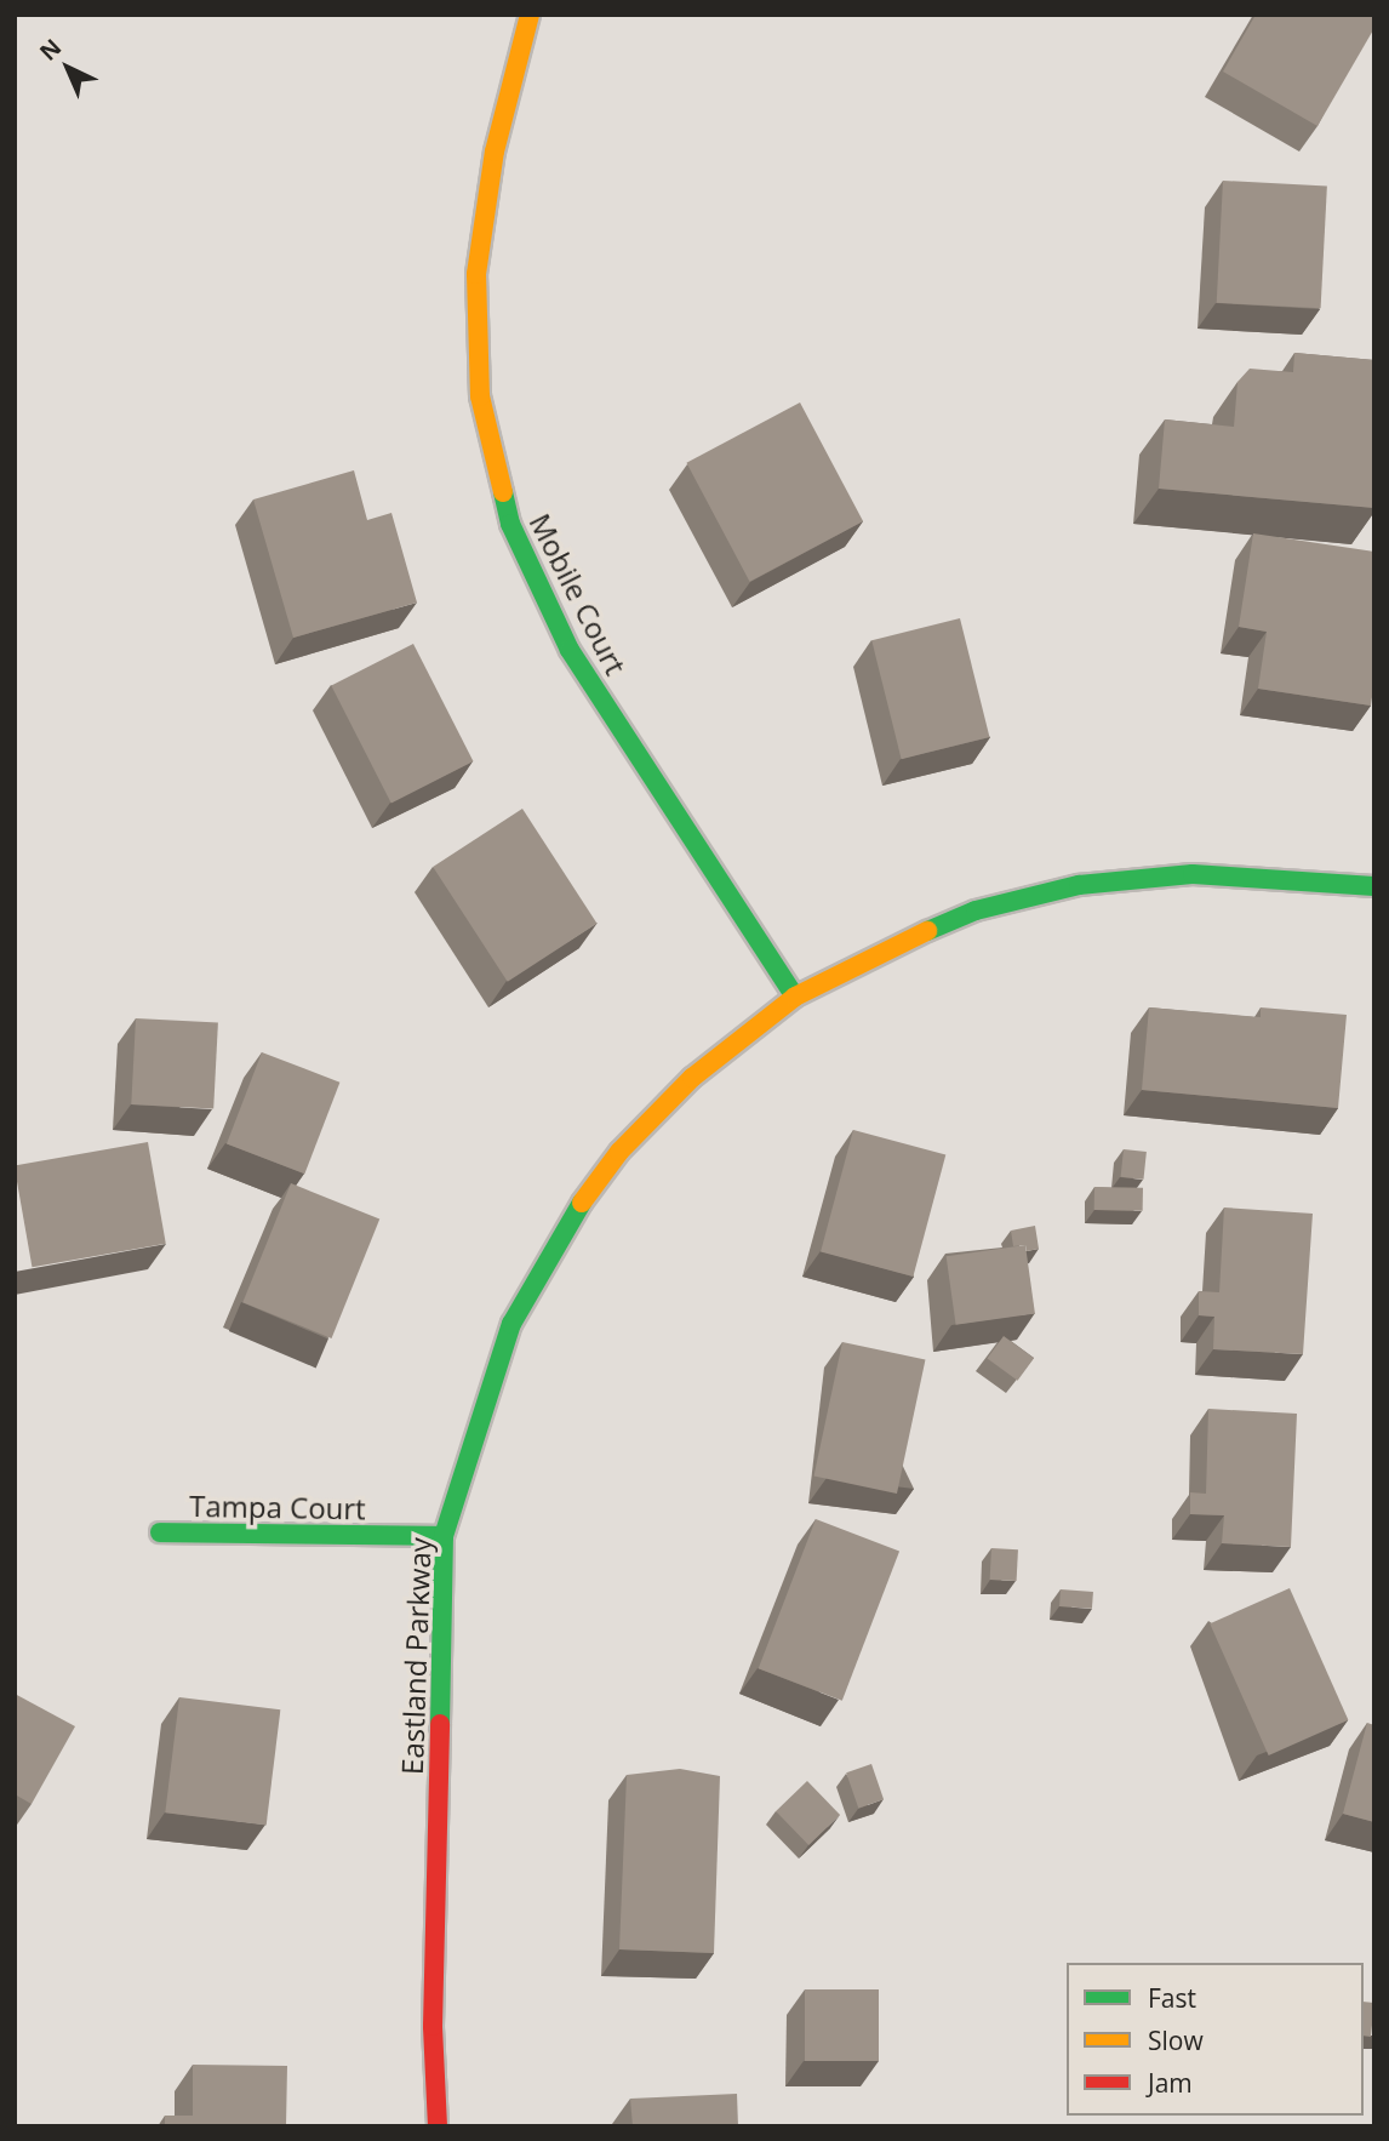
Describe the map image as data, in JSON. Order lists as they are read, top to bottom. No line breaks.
{"streets":{"street":["Mobile Court","Tampa Court","Eastland Parkway"]},"crossings":[["Mobile Court","Eastland Parkway"],["Tampa Court","Eastland Parkway"]],"legend":["Fast","Slow","Jam"],"north":"top left"}
